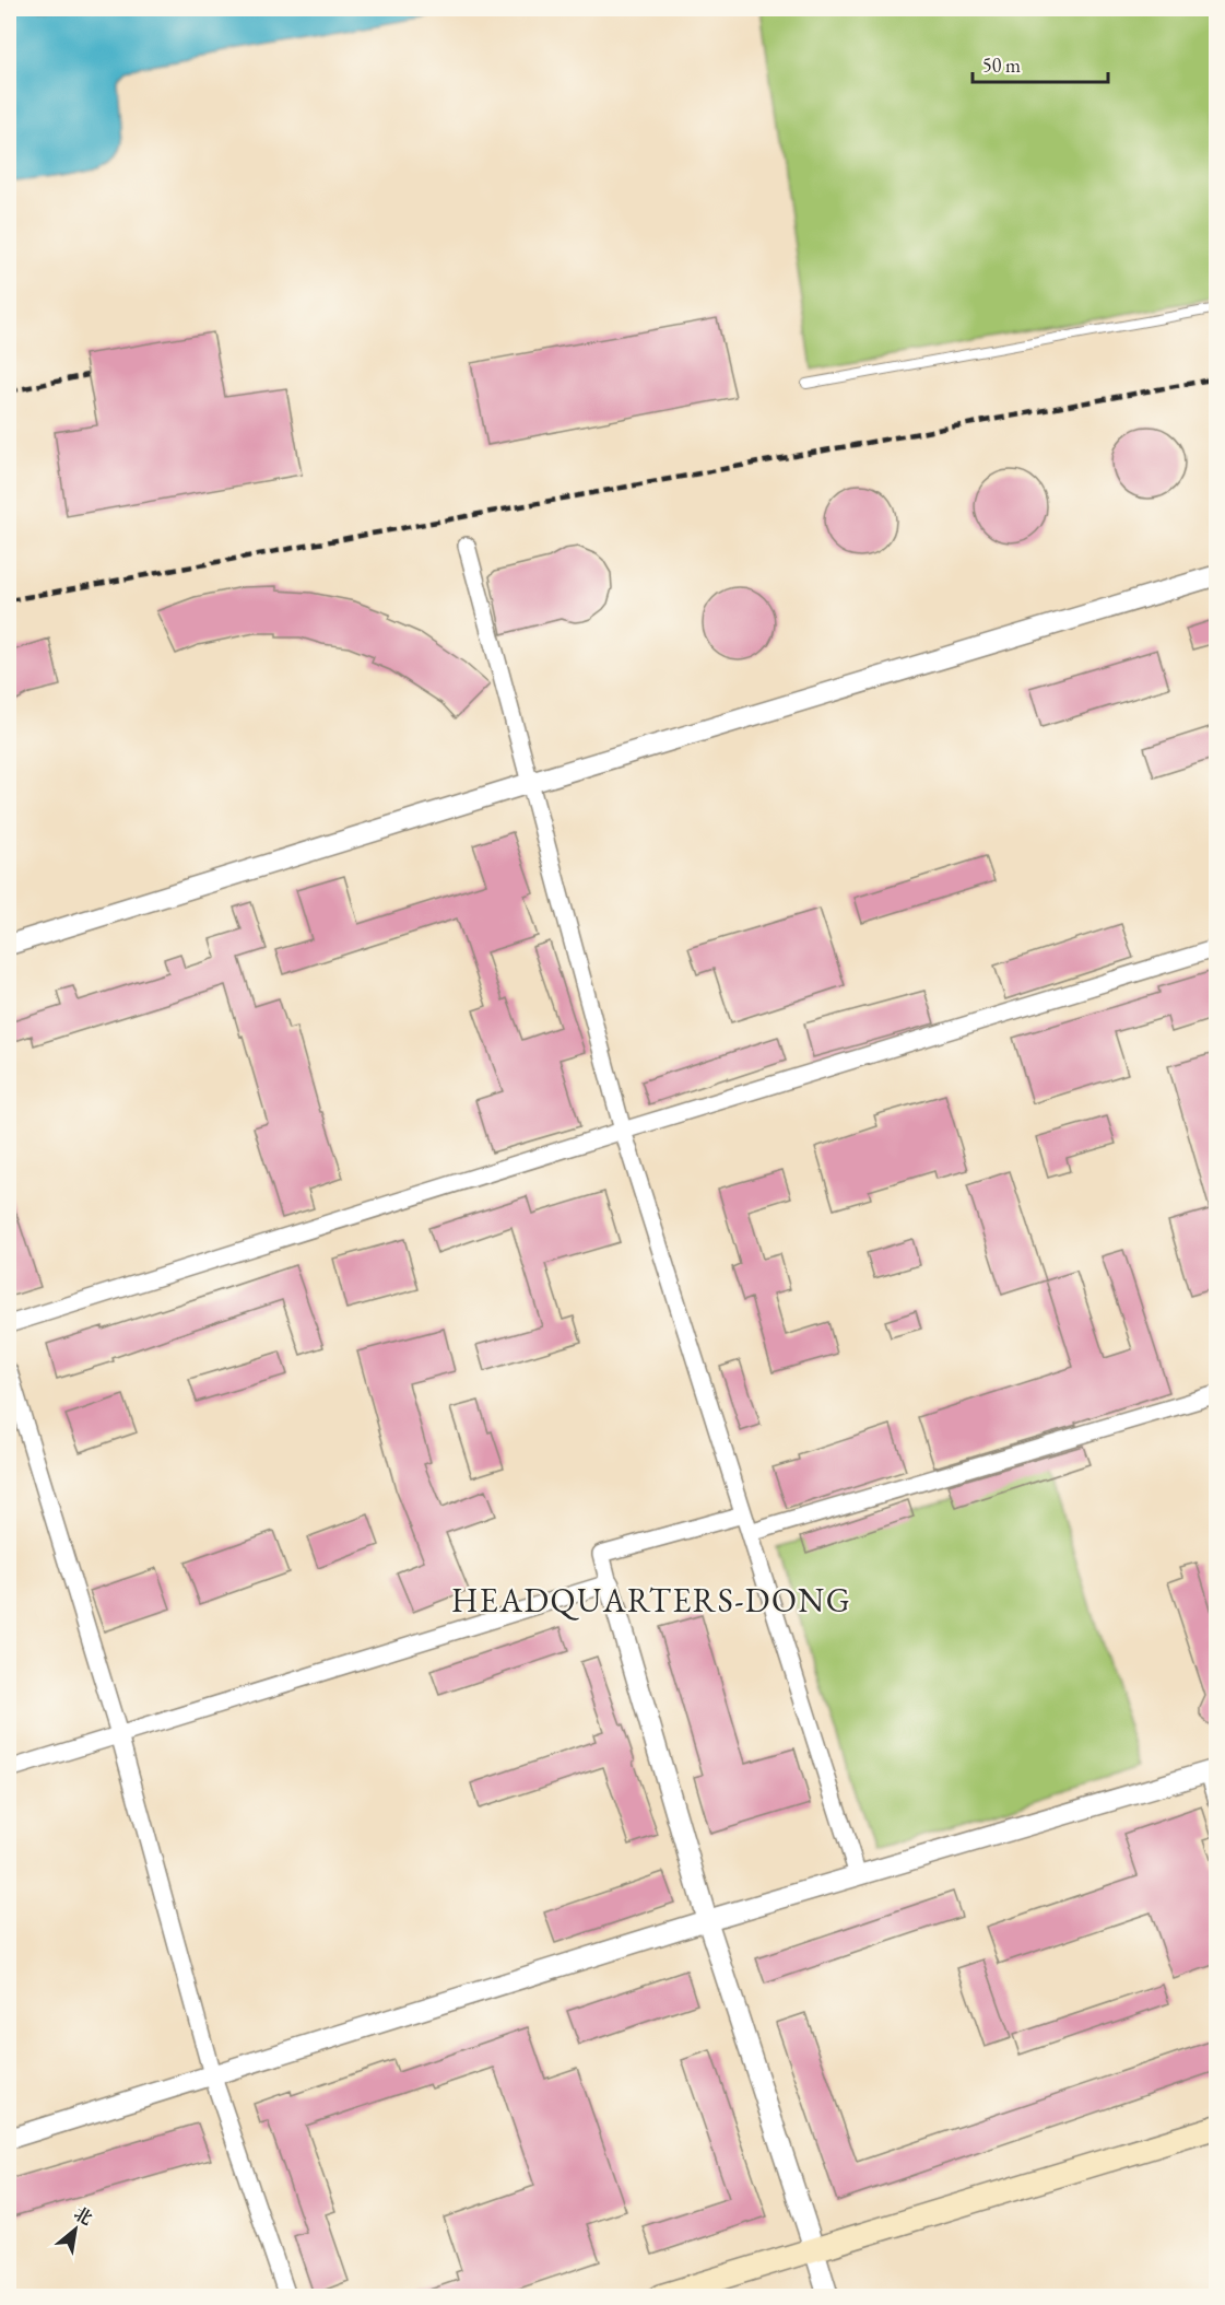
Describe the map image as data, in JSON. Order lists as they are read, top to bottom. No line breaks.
{"districts":["HEADQUARTERS-DONG"],"scale_bar":"50 m","north":"top right"}
